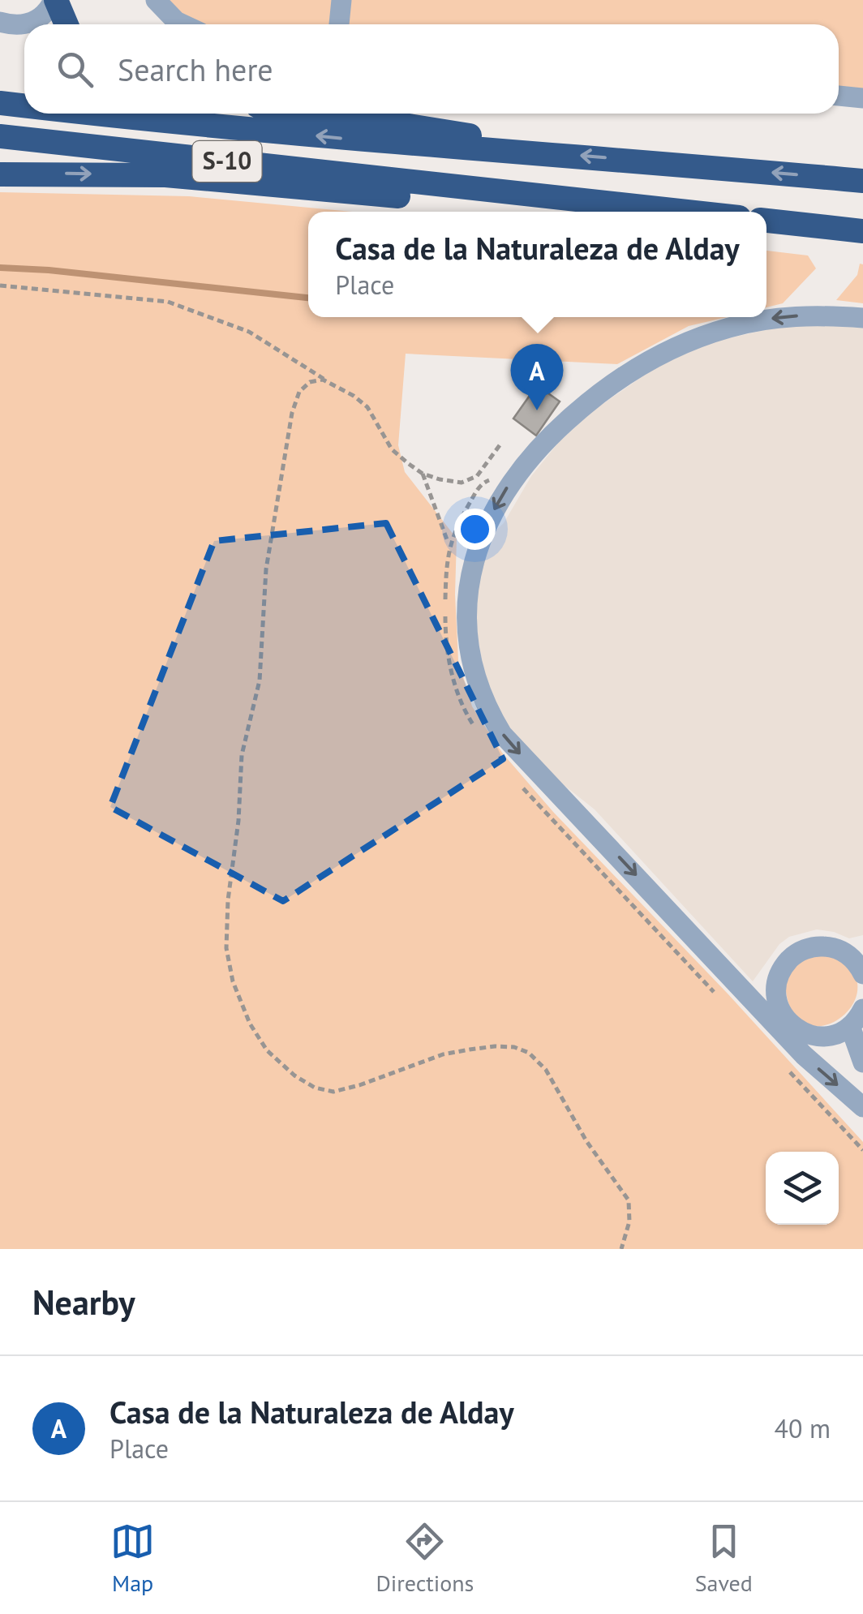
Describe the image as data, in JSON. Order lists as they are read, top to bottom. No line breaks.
{"streets":{"highway":["S-10"]},"page":{"search":"Search here","popup":["Casa de la Naturaleza de Alday","Place"],"pins":"A","heading":"Nearby","list":[{"mark":"A","name":"Casa de la Naturaleza de Alday","note":"Place","value":"40 m"}],"nav":["Map","Directions","Saved"]}}
